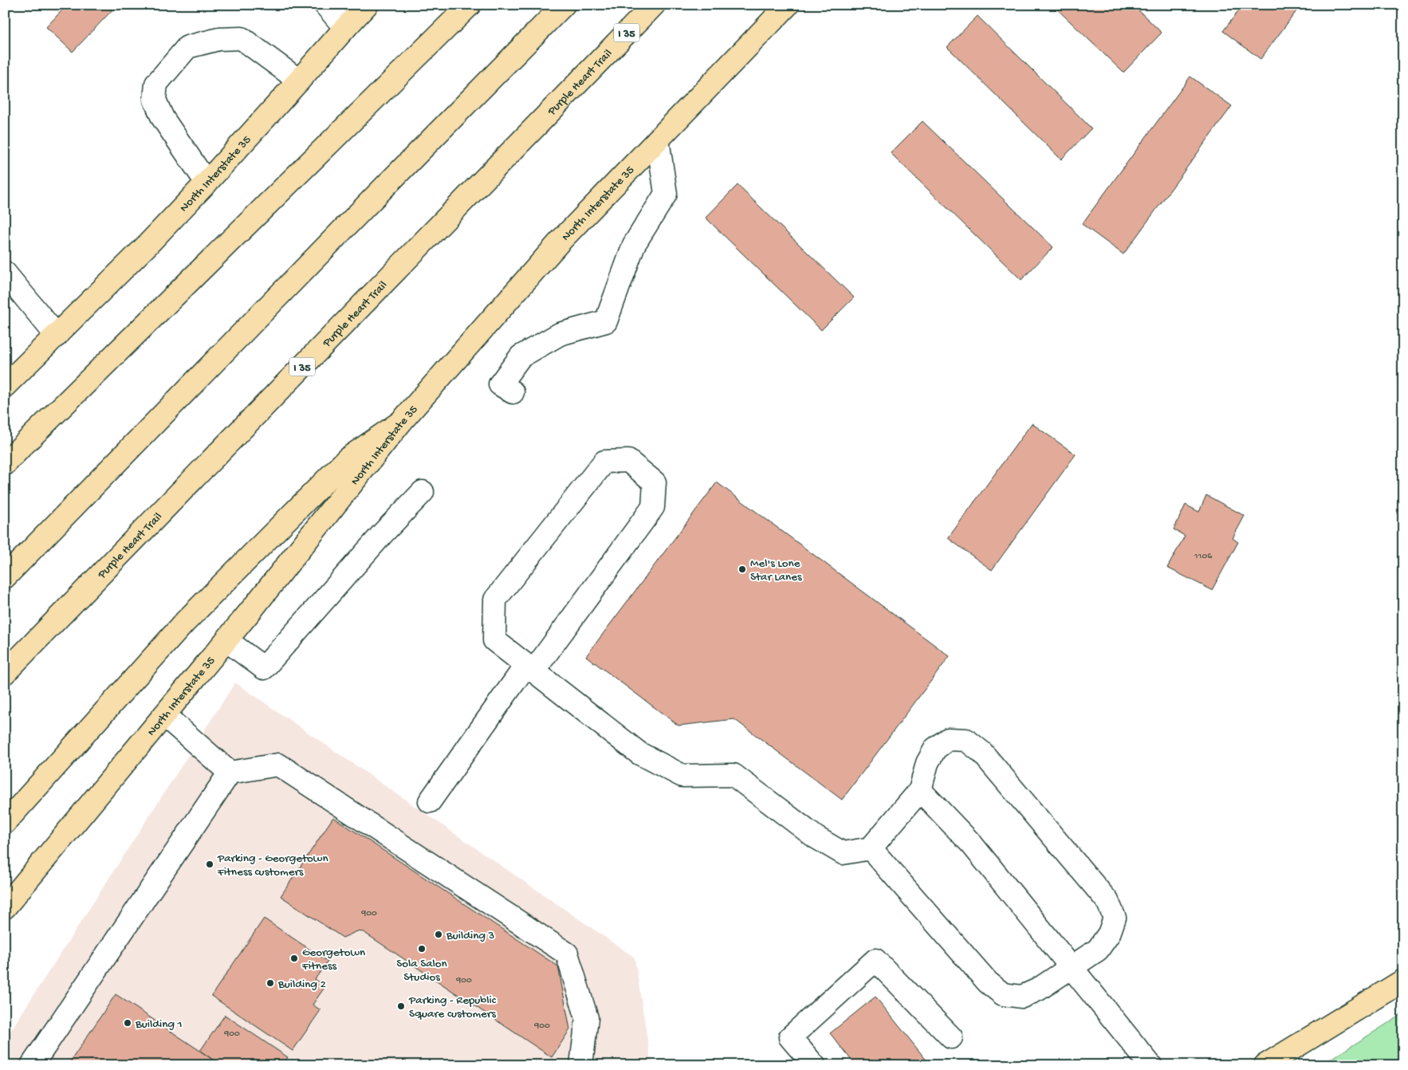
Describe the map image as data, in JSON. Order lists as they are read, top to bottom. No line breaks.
{"streets":{"main road":["I 35","Purple Heart Trail","North Interstate 35"]},"places":["Mel's Lone Star Lanes","Parking - Georgetown Fitness customers","Building 3","Sola Salon Studios","Georgetown Fitness","Building 2","Parking - Republic Square customers","Building 1"],"house_numbers":["1106","900","900","900","900"]}
